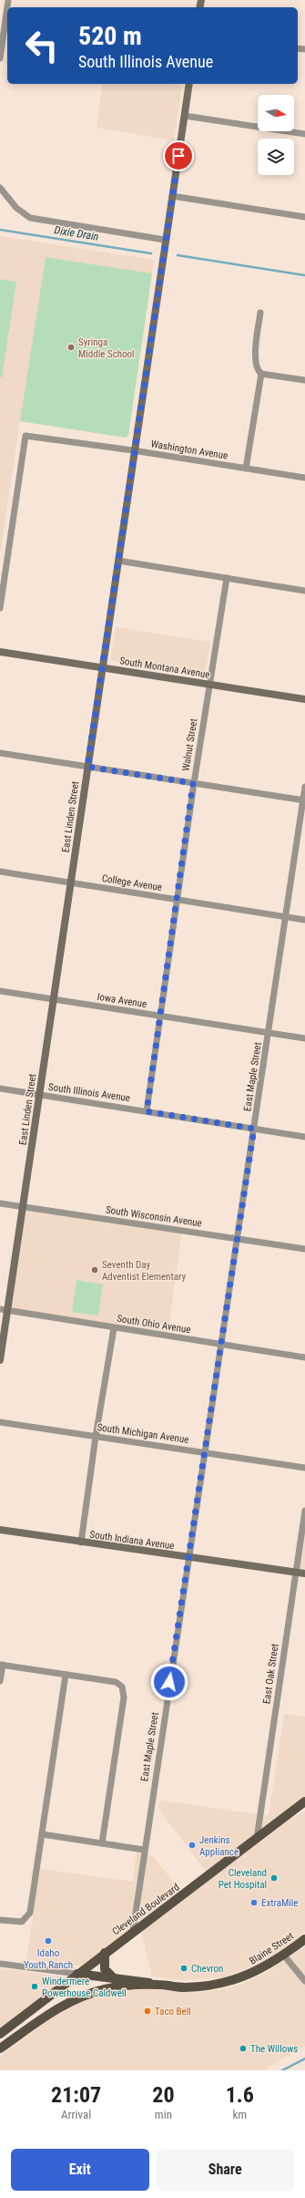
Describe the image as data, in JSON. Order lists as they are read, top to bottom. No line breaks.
{"streets":{"main road":["South Montana Avenue","East Linden Street","South Indiana Avenue","Cleveland Boulevard","Blaine Street"],"street":["Washington Avenue","Walnut Street","College Avenue","Iowa Avenue","East Maple Street","South Illinois Avenue","South Wisconsin Avenue","South Ohio Avenue","South Michigan Avenue","East Oak Street"]},"crossings":[["Washington Avenue","East Linden Street"],["South Montana Avenue","Walnut Street"],["South Montana Avenue","East Linden Street"],["Walnut Street","College Avenue"],["Walnut Street","Iowa Avenue"],["Walnut Street","South Illinois Avenue"],["East Linden Street","College Avenue"],["East Linden Street","Iowa Avenue"],["East Linden Street","South Illinois Avenue"],["East Linden Street","South Wisconsin Avenue"],["East Linden Street","South Ohio Avenue"],["College Avenue","East Maple Street"],["Iowa Avenue","East Maple Street"],["East Maple Street","South Illinois Avenue"],["East Maple Street","South Wisconsin Avenue"],["East Maple Street","South Ohio Avenue"],["East Maple Street","South Michigan Avenue"],["East Maple Street","South Indiana Avenue"],["East Maple Street","Cleveland Boulevard"],["South Indiana Avenue","East Oak Street"],["East Oak Street","Cleveland Boulevard"]],"water":["Dixie Drain"],"places":["Syringa Middle School","Seventh Day Adventist Elementary","Jenkins Appliance","Cleveland Pet Hospital","ExtraMile","Idaho Youth Ranch","Chevron","Windermere Powerhouse Caldwell","Taco Bell","The Willows"],"north":"right","page":{"turn":["520 m","South Illinois Avenue"],"eta":["21:07","Arrival","20","min","1.6","km"],"buttons":["Exit","Share"]}}
